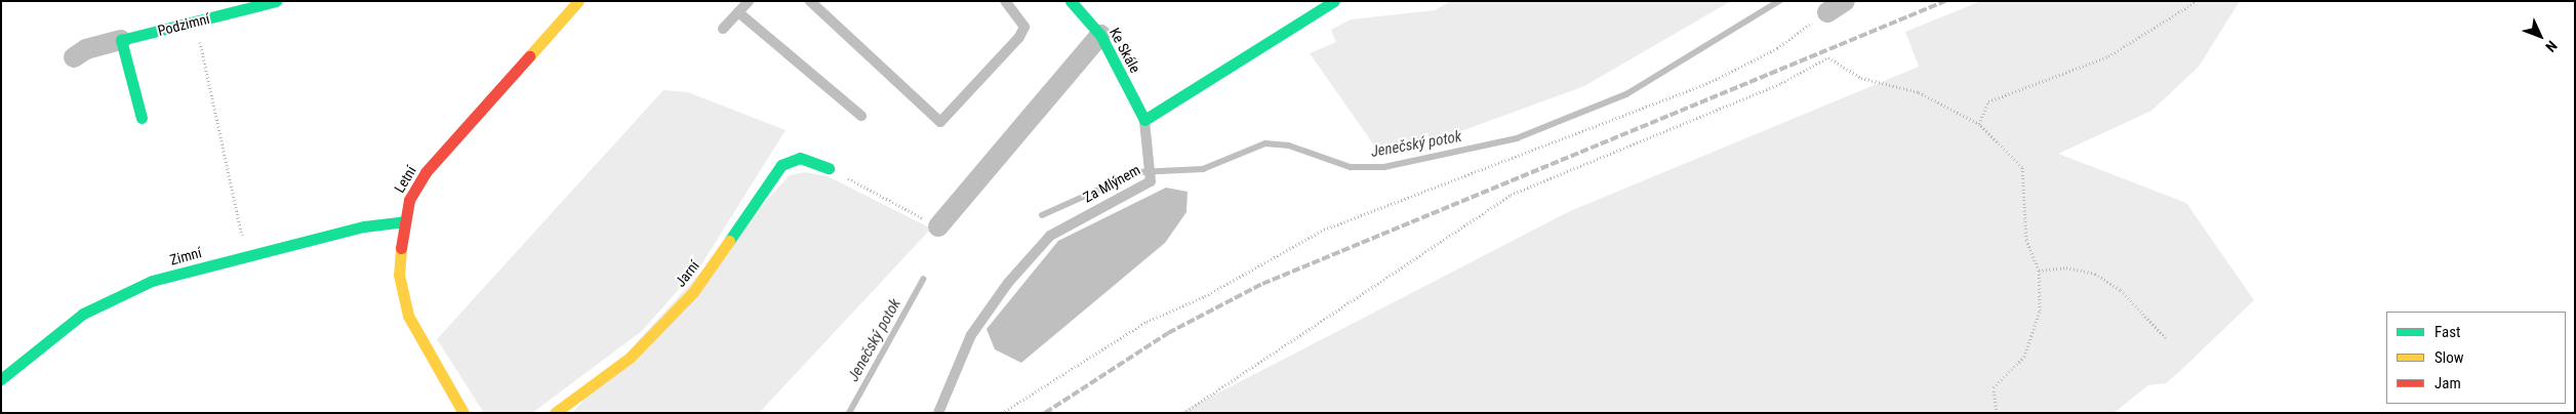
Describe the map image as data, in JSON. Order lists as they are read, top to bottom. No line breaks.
{"streets":{"street":["Podzimní","Ke Skále","Letní","Zimní","Jarní"],"lane":["Za Mlýnem"]},"crossings":[["Ke Skále","Za Mlýnem"],["Letní","Zimní"]],"water":["Jenečský potok"],"legend":["Fast","Slow","Jam"],"north":"bottom right"}
